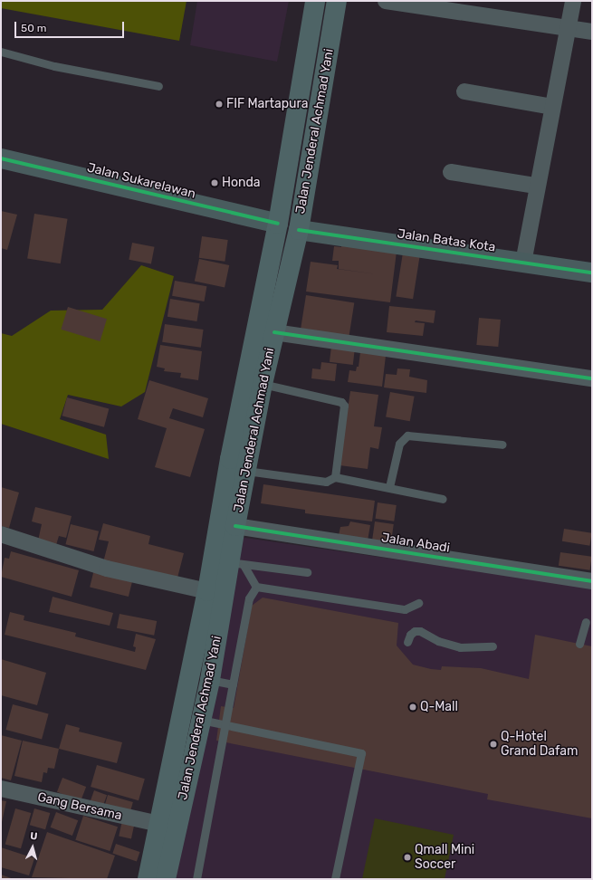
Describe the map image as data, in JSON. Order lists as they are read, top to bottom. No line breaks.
{"streets":{"highway":["Jalan Jenderal Achmad Yani"],"street":["Jalan Sukarelawan","Jalan Batas Kota","Jalan Abadi","Gang Bersama"]},"crossings":[["Jalan Jenderal Achmad Yani","Jalan Sukarelawan"],["Jalan Jenderal Achmad Yani","Jalan Batas Kota"],["Jalan Jenderal Achmad Yani","Jalan Abadi"],["Jalan Jenderal Achmad Yani","Gang Bersama"]],"places":["FIF Martapura","Honda","Q-Mall","Q-Hotel Grand Dafam","Qmall Mini Soccer"],"scale_bar":"50 m","north":"top"}
